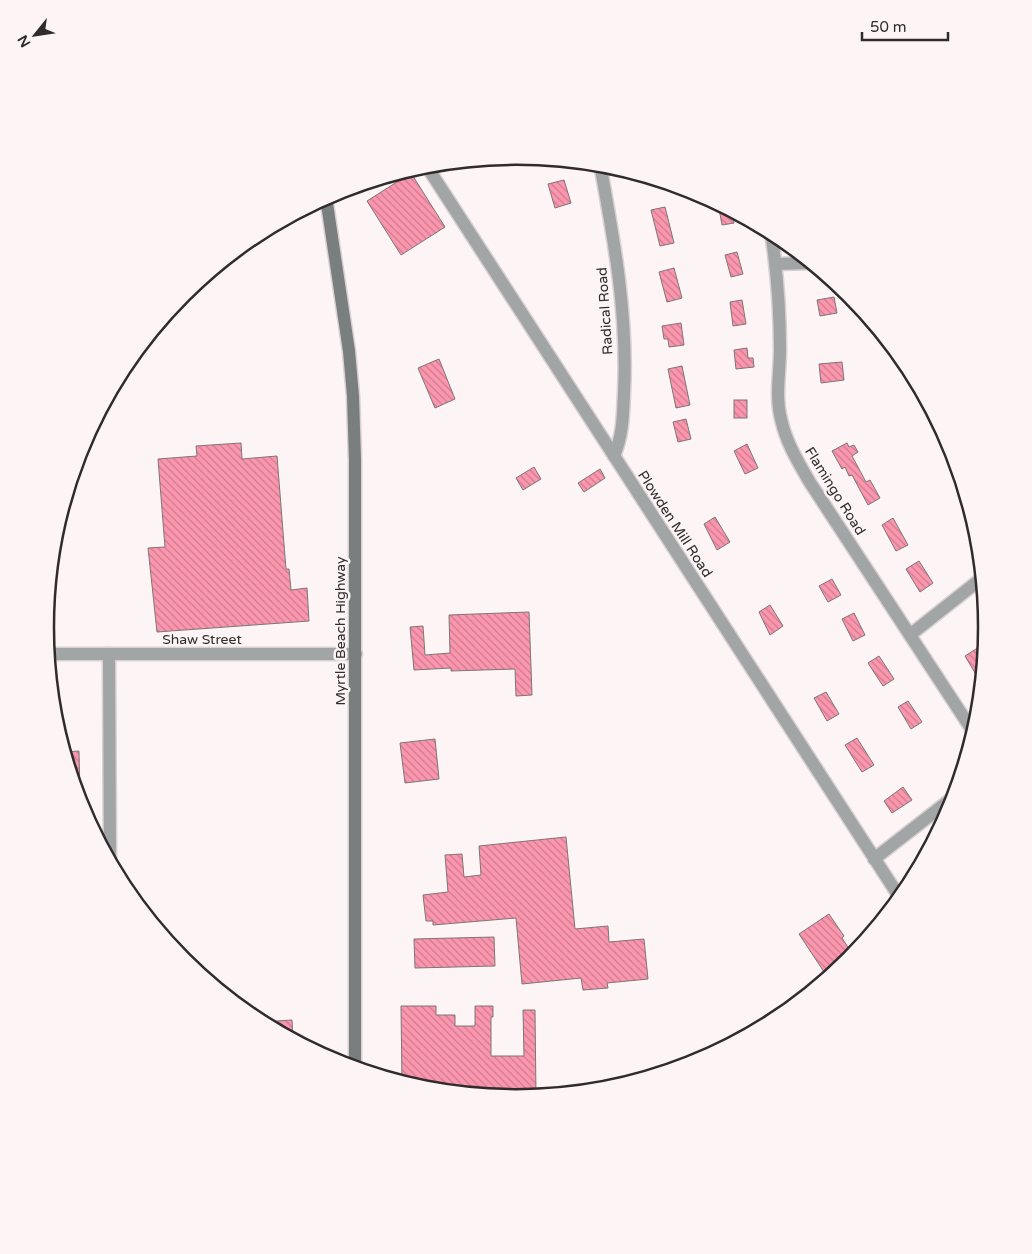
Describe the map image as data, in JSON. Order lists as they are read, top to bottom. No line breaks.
{"streets":{"main road":["Myrtle Beach Highway"],"street":["Radical Road","Flamingo Road","Plowden Mill Road","Shaw Street"]},"crossings":[["Radical Road","Plowden Mill Road"],["Myrtle Beach Highway","Shaw Street"]],"scale_bar":"50 m","north":"bottom left"}
